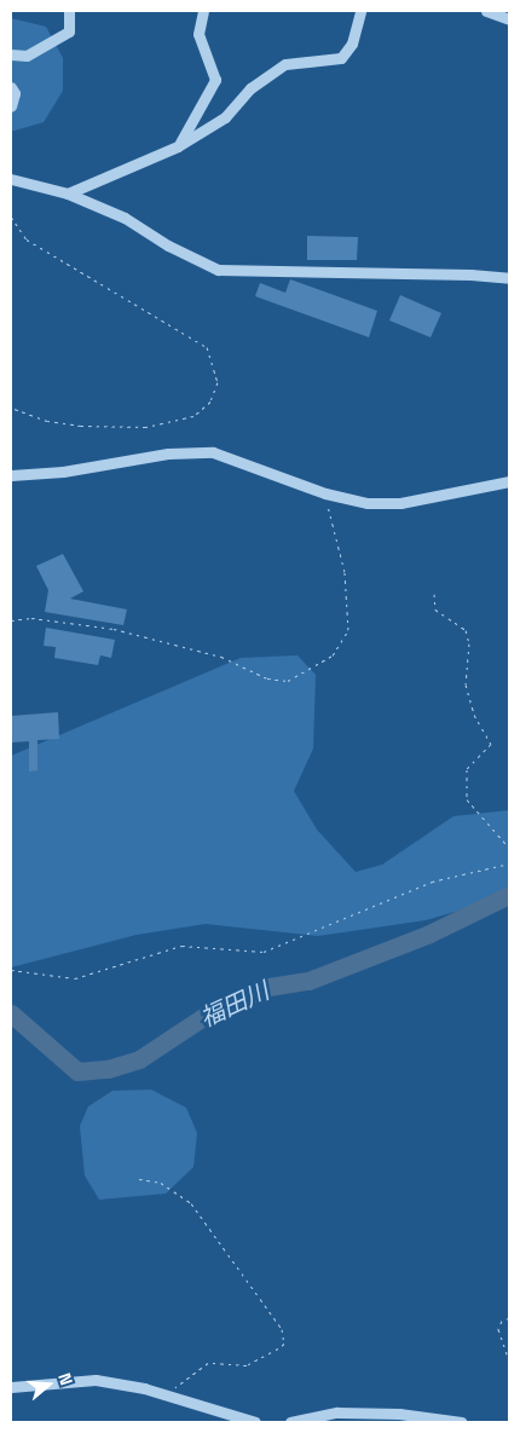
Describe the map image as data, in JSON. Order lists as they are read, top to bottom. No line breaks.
{"water":["福田川"],"north":"right"}
